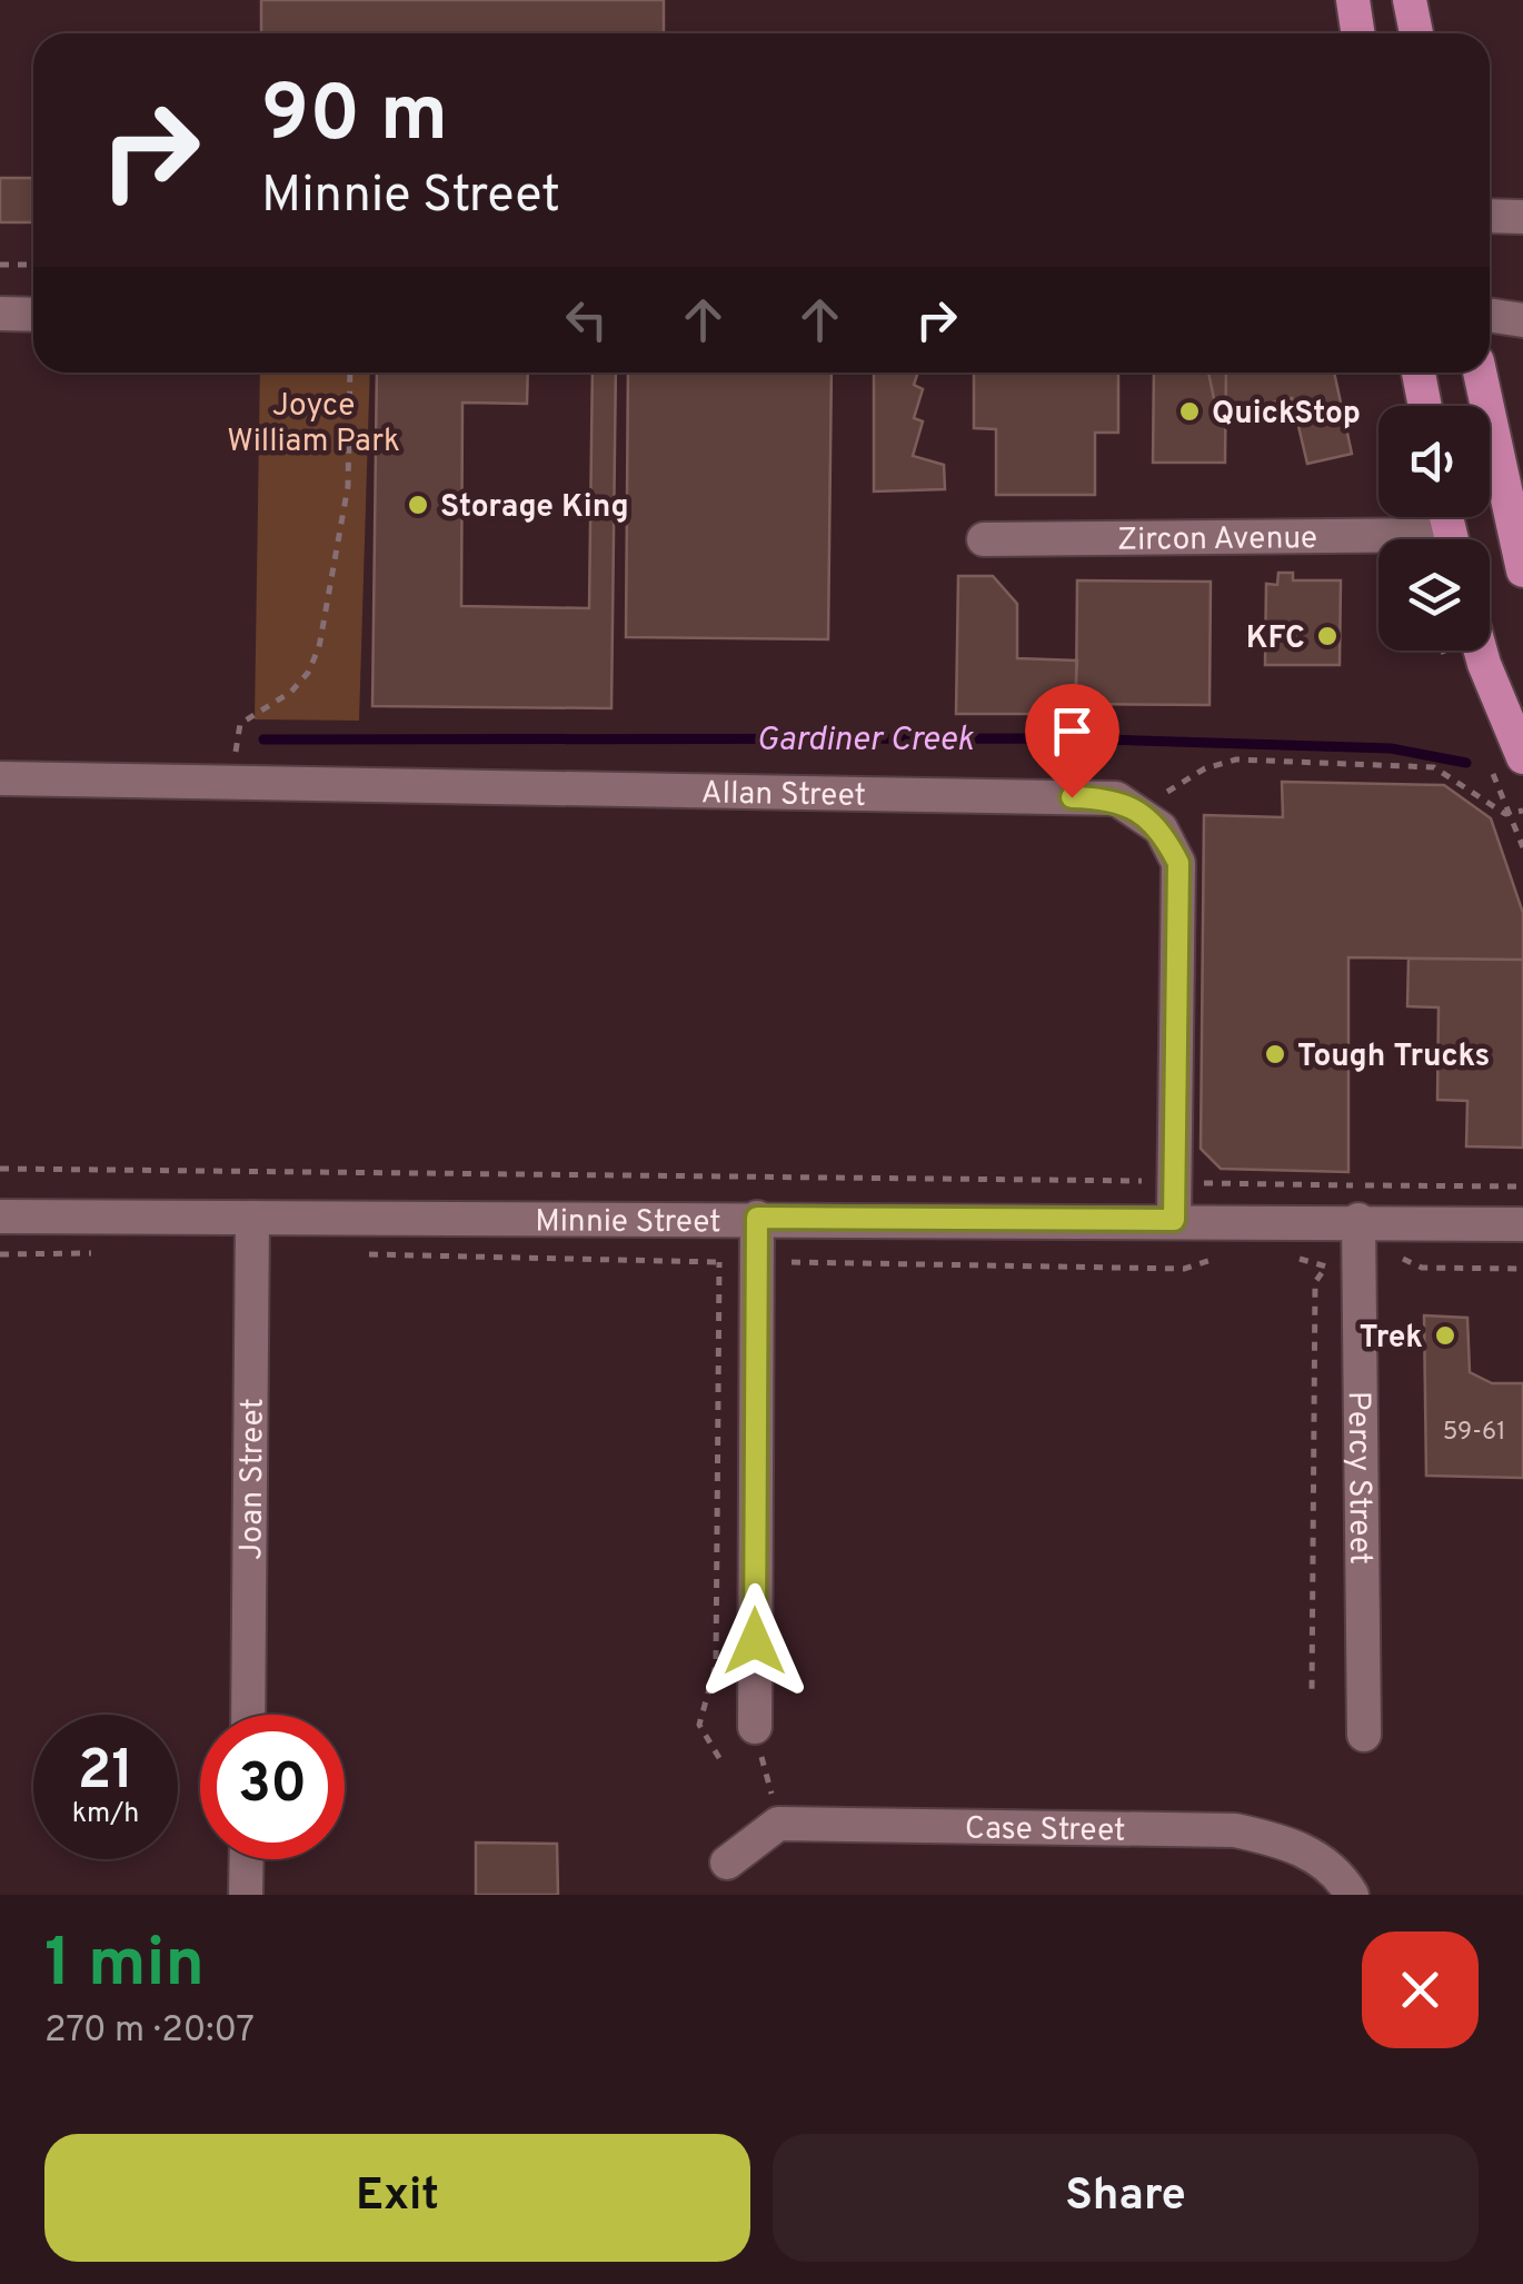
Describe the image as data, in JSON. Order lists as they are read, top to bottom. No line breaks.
{"streets":{"street":["Zircon Avenue","Allan Street","Minnie Street","Percy Street","Joan Street","Case Street"]},"crossings":[["Minnie Street","Percy Street"],["Minnie Street","Joan Street"]],"water":["Gardiner Creek"],"parks":["Joyce William Park"],"places":["QuickStop","Storage King","KFC","Tough Trucks","Trek"],"house_numbers":["59-61"],"page":{"turn":["90 m","Minnie Street"],"speed":"21 km/h","limit":"30","heading":["1 min","270 m · 20:07"],"buttons":["Exit","Share"]}}
